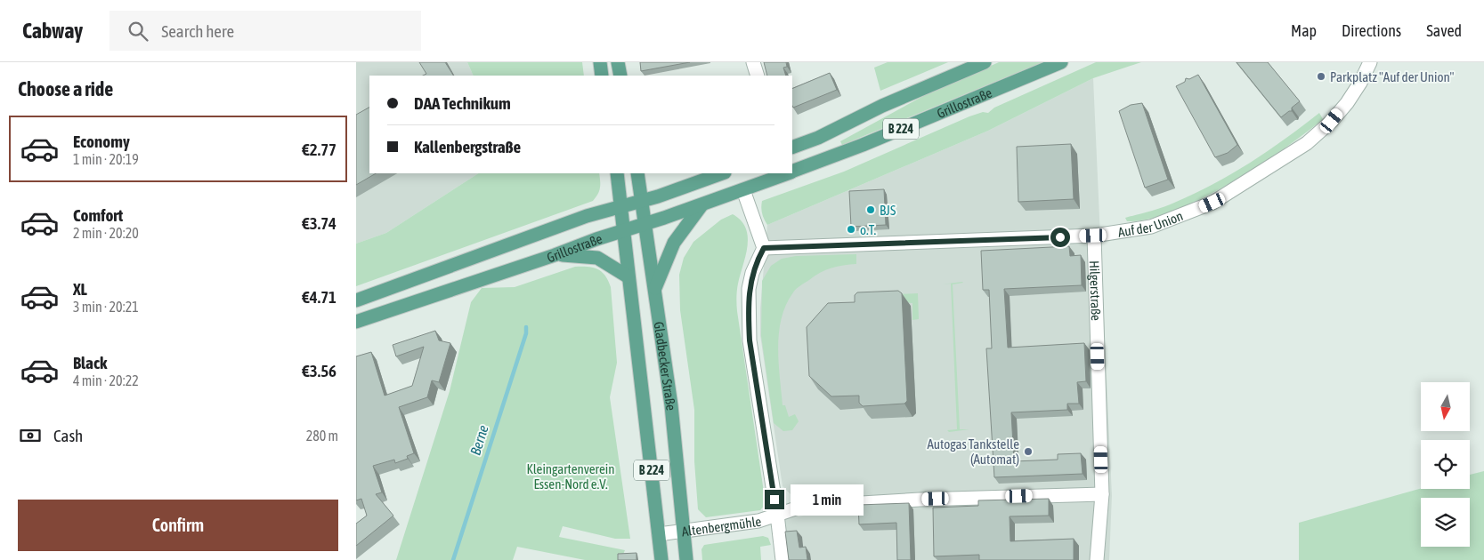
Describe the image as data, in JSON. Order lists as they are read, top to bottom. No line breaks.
{"streets":{"main road":["Grillostraße","B 224","Gladbecker Straße"],"street":["Auf der Union","Hilgerstraße","Altenbergmühle"]},"crossings":[["Grillostraße","Gladbecker Straße"],["Auf der Union","Hilgerstraße"],["Hilgerstraße","Altenbergmühle"],["Gladbecker Straße","Altenbergmühle"]],"water":["Berne"],"parks":["Kleingartenverein Essen-Nord e.V."],"places":["Parkplatz \"Auf der Union\"","BJS","o.T.","Autogas Tankstelle (Automat)"],"north":"bottom","page":{"header":"Cabway","search":"Search here","nav":["Map","Directions","Saved"],"heading":"Choose a ride","banner":["DAA Technikum","Kallenbergstraße"],"list":[{"name":"Economy","note":"1 min · 20:19","value":"€2.77"},{"name":"Comfort","note":"2 min · 20:20","value":"€3.74"},{"name":"XL","note":"3 min · 20:21","value":"€4.71"},{"name":"Black","note":"4 min · 20:22","value":"€3.56"}],"pay":["Cash","280 m"],"bubble":"1 min","buttons":"Confirm"}}
